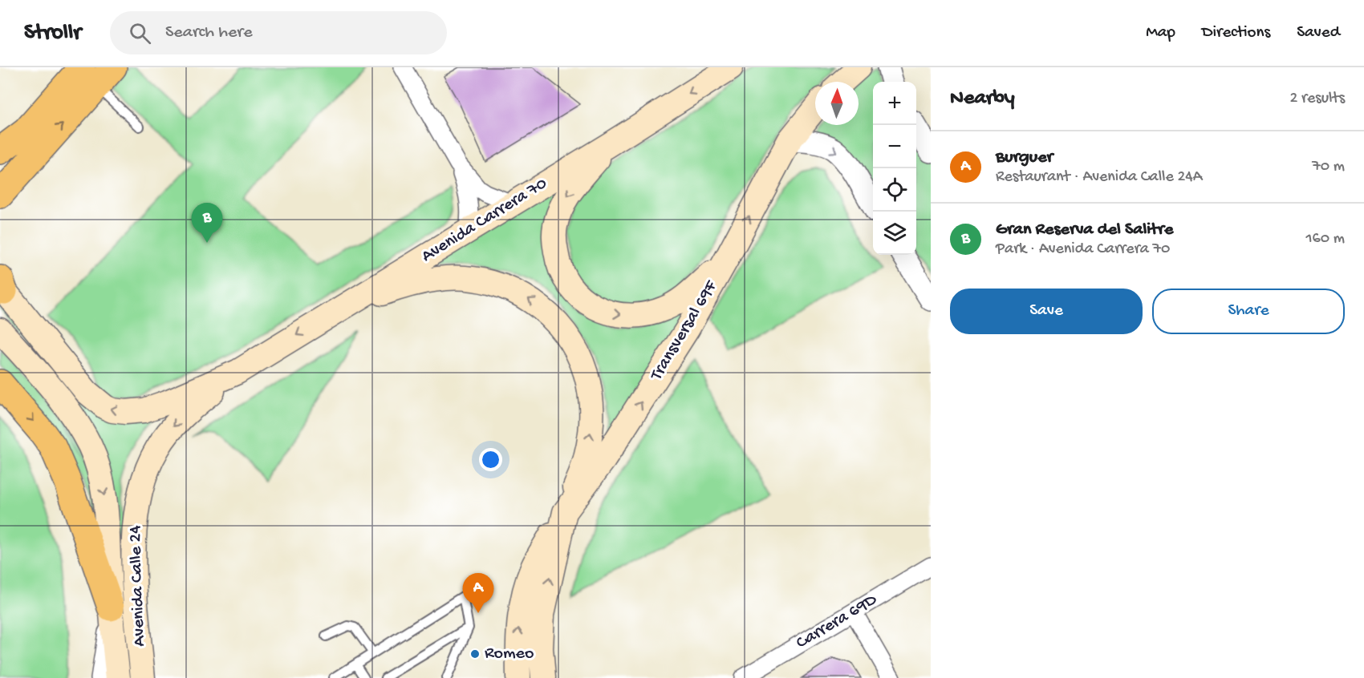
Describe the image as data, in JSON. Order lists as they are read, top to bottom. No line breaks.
{"streets":{"main road":["Avenida Carrera 70","Transversal 69F","Avenida Calle 24"],"street":["Carrera 69D"]},"crossings":[["Avenida Carrera 70","Avenida Calle 24"]],"one_way":["Avenida Carrera 70","Transversal 69F","Avenida Calle 24"],"places":["Romeo"],"north":"top","page":{"header":"Strollr","search":"Search here","nav":["Map","Directions","Saved"],"heading":["Nearby","2 results"],"map_buttons":["+","−"],"list":[{"mark":"A","name":"Burguer","note":"Restaurant · Avenida Calle 24A","value":"70 m"},{"mark":"B","name":"Gran Reserva del Salitre","note":"Park · Avenida Carrera 70","value":"160 m"}],"pins":["B","A"],"buttons":["Save","Share"]}}
